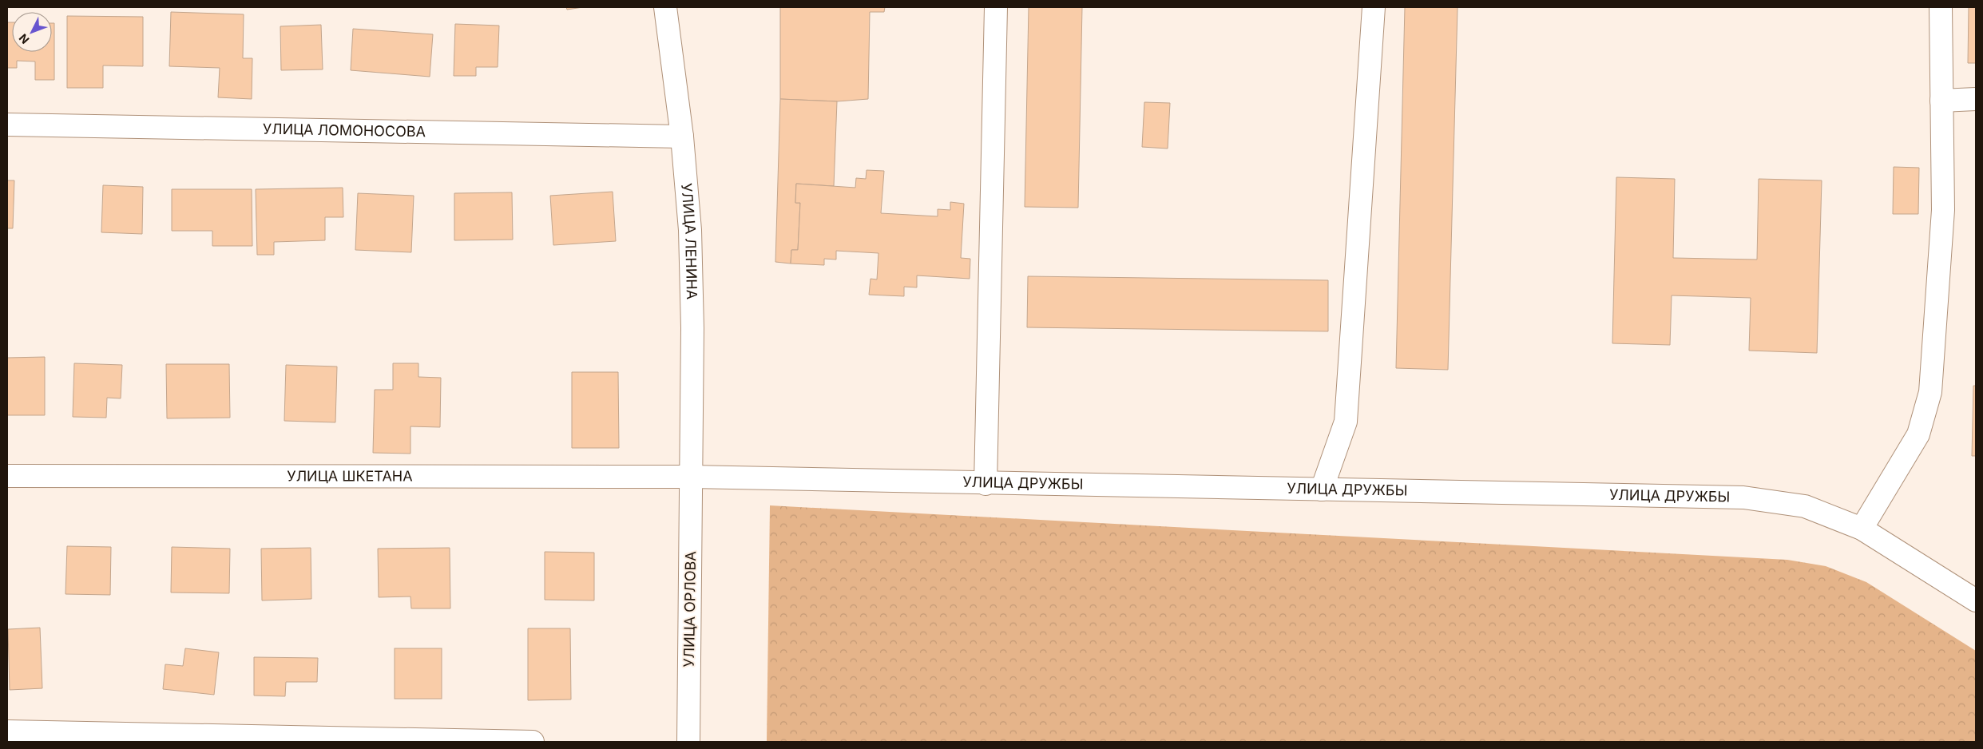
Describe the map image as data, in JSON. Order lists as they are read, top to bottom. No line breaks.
{"streets":{"street":["УЛИЦА ЛОМОНОСОВА","УЛИЦА ЛЕНИНА","УЛИЦА ШКЕТАНА","УЛИЦА ДРУЖБЫ","УЛИЦА ОРЛОВА"]},"crossings":[["УЛИЦА ЛОМОНОСОВА","УЛИЦА ЛЕНИНА"],["УЛИЦА ЛЕНИНА","УЛИЦА ШКЕТАНА"],["УЛИЦА ЛЕНИНА","УЛИЦА ДРУЖБЫ"],["УЛИЦА ЛЕНИНА","УЛИЦА ОРЛОВА"],["УЛИЦА ШКЕТАНА","УЛИЦА ДРУЖБЫ"],["УЛИЦА ШКЕТАНА","УЛИЦА ОРЛОВА"],["УЛИЦА ДРУЖБЫ","УЛИЦА ОРЛОВА"]],"north":"bottom left"}
